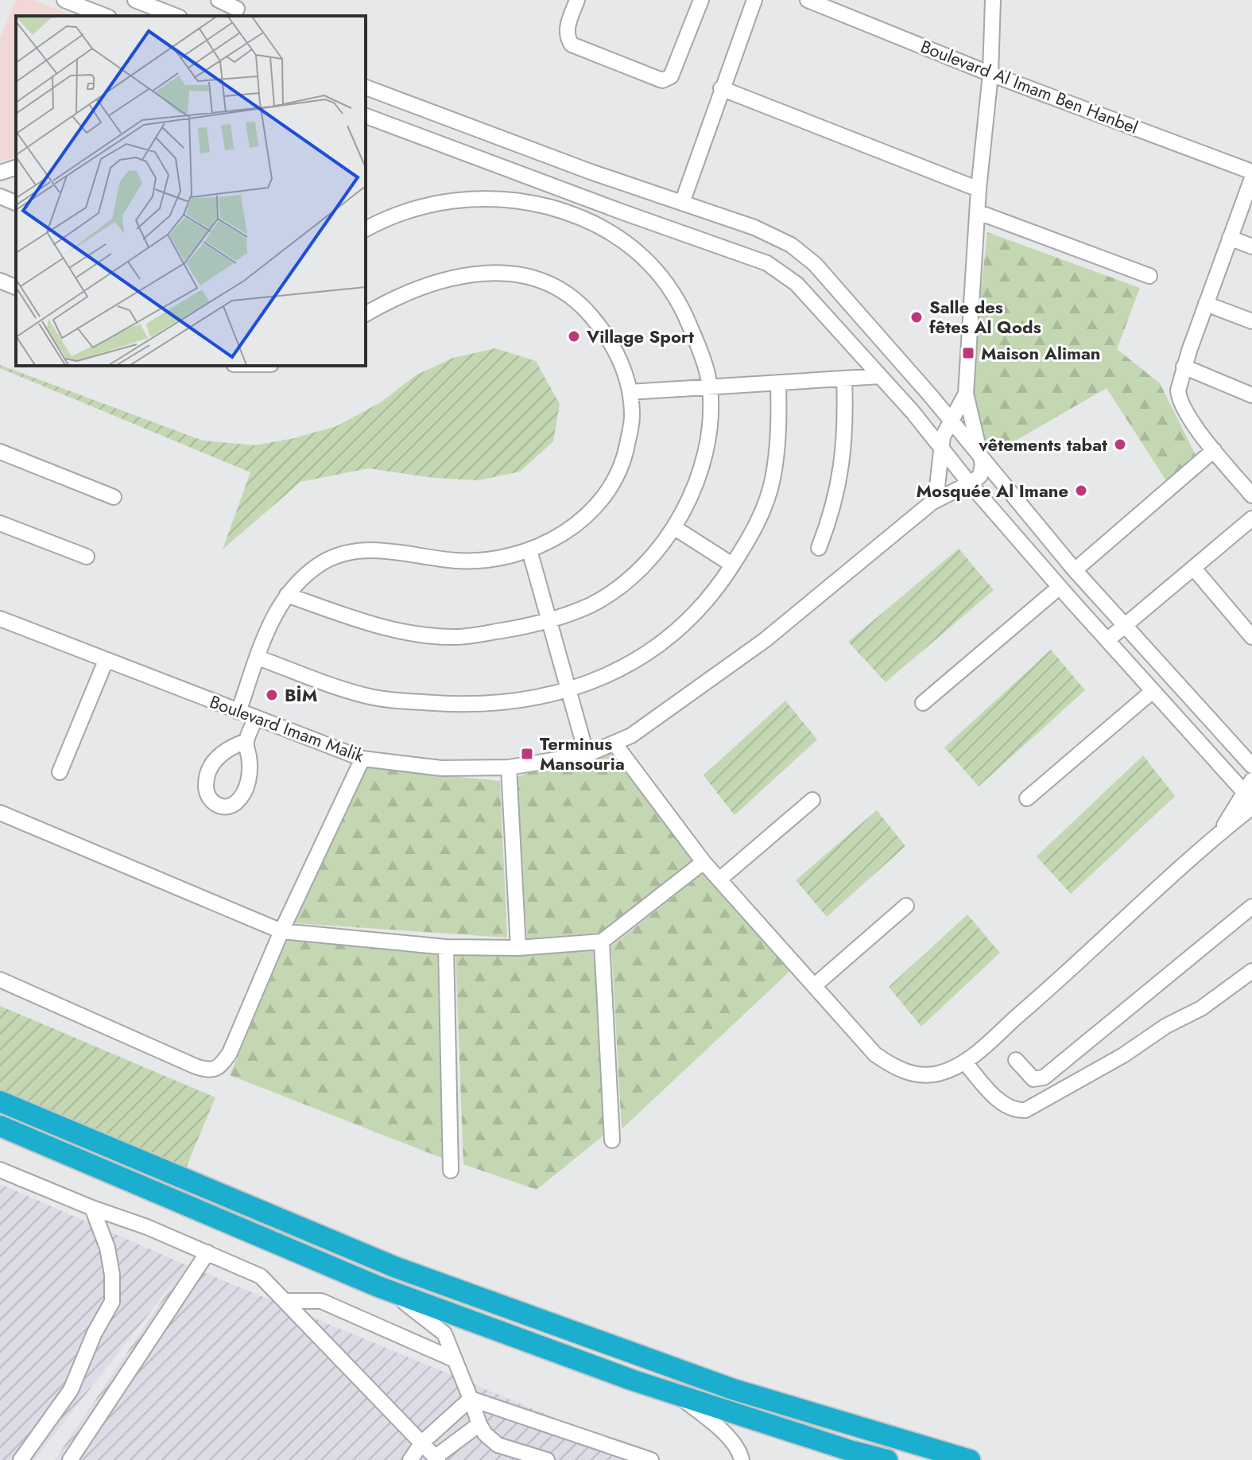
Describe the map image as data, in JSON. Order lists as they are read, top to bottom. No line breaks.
{"streets":{"street":["Boulevard Al Imam Ben Hanbel","Boulevard Imam Malik"]},"places":{"other":["Salle des fêtes Al Qods","Village Sport","vêtements tabat","Mosquée Al Imane","BİM"],"transit":["Maison Aliman","Terminus Mansouria"]}}
